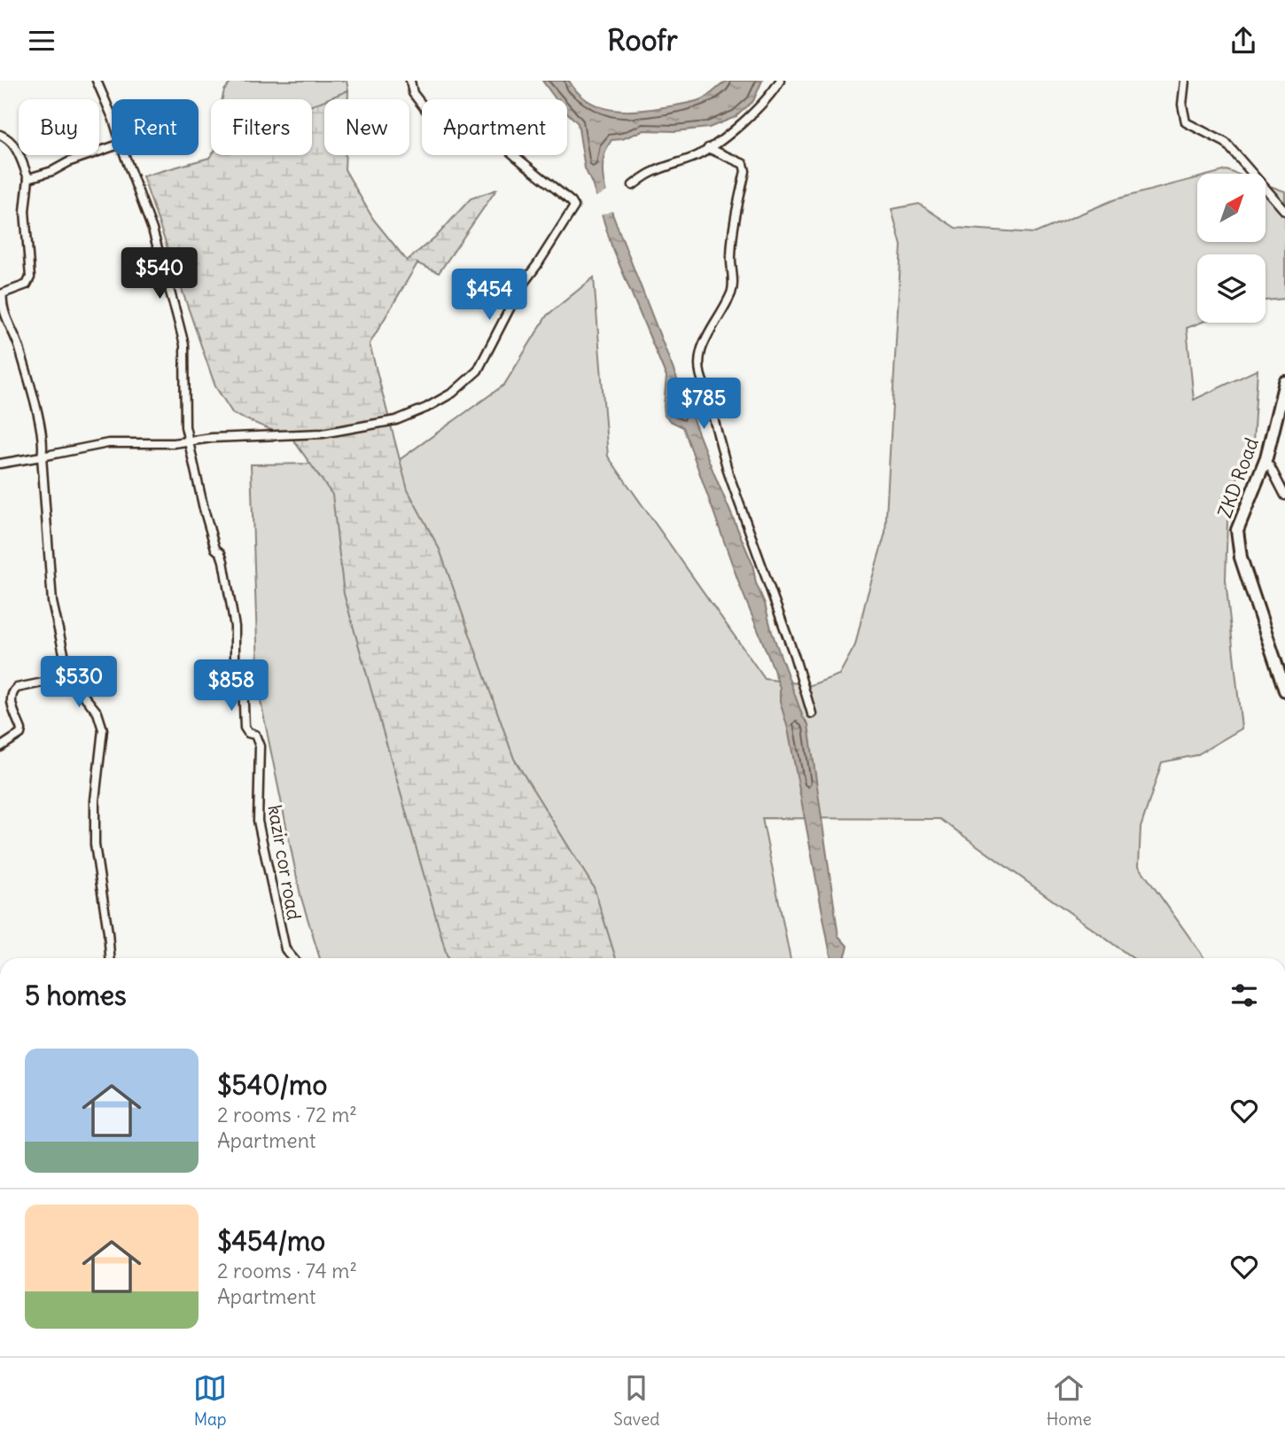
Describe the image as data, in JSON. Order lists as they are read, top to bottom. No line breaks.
{"streets":{"main road":["ZKD Road"],"street":["kazir cor road"]},"north":"top right","page":{"header":"Roofr","chip":["Buy","Rent","Filters","New","Apartment"],"price":["$540","$454","$785","$530","$858"],"heading":"5 homes","list":[{"name":"$540/mo","note":"2 rooms · 72 m² · Apartment"},{"name":"$454/mo","note":"2 rooms · 74 m² · Apartment"}],"tabs":["Map","Saved","Home"]}}
